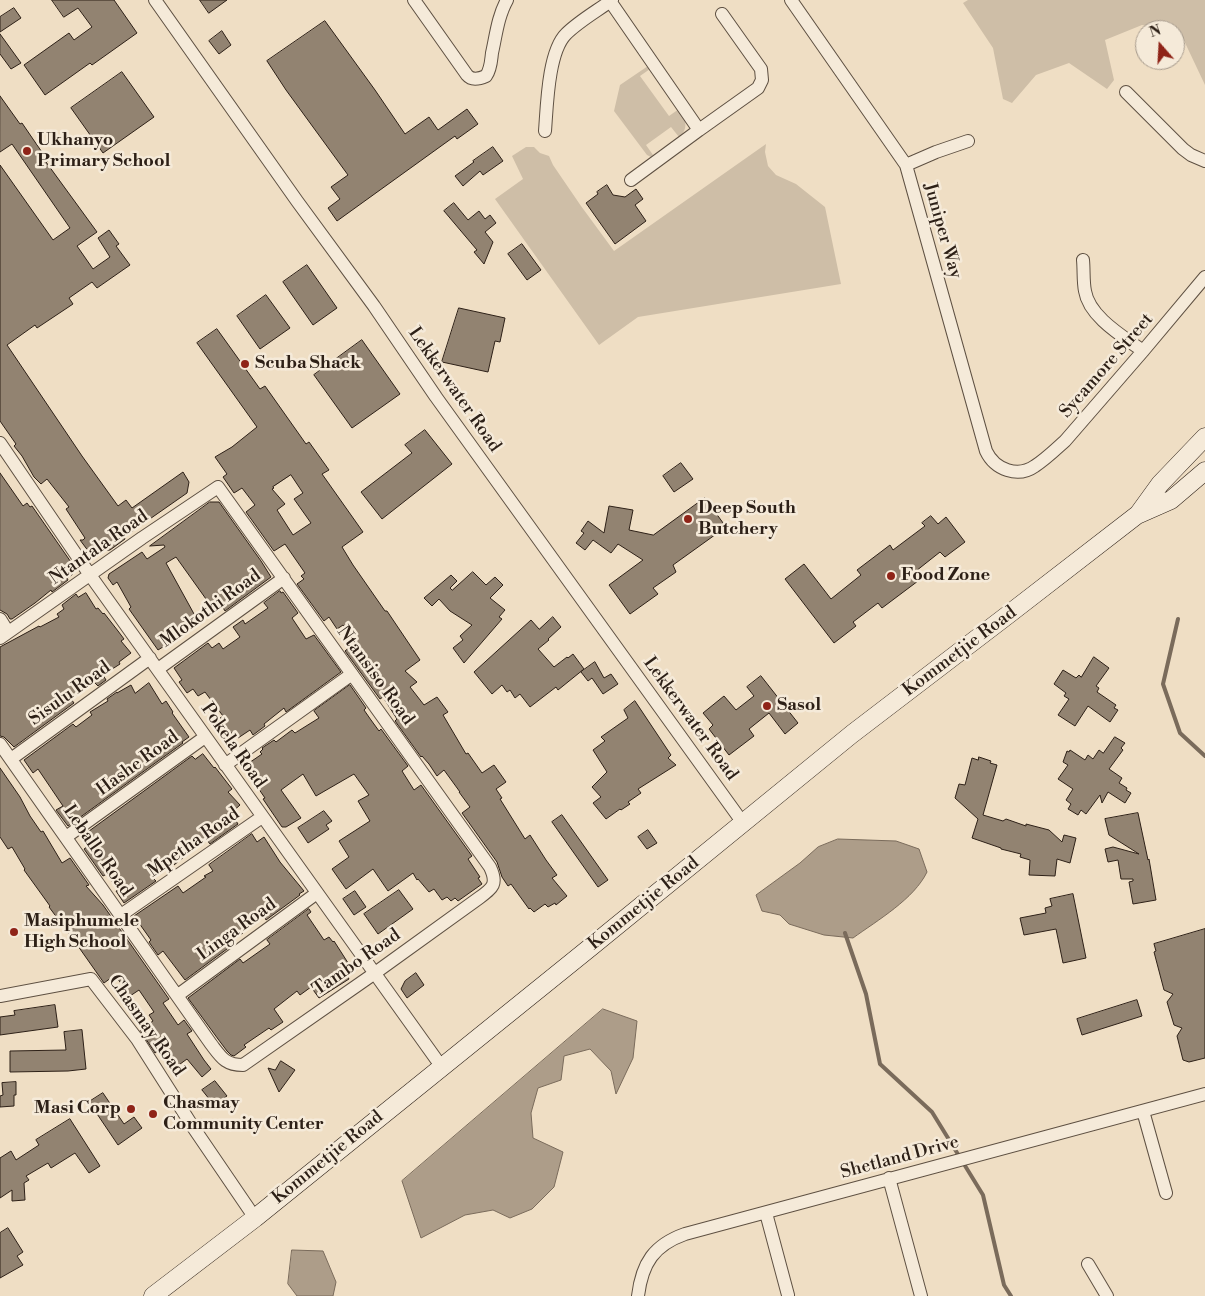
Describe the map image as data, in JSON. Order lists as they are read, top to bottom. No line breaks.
{"streets":{"main road":["Kommetjie Road"],"street":["Juniper Way","Sycamore Street","Lekkerwater Road","Ntantala Road","Mlokothi Road","Ntansiso Road","Sisulu Road","Pokela Road","Hashe Road","Mpetha Road","Leballo Road","Linga Road","Tambo Road","Chasmay Road","Shetland Drive"]},"crossings":[["Juniper Way","Sycamore Street"],["Lekkerwater Road","Kommetjie Road"],["Ntantala Road","Ntansiso Road"],["Ntantala Road","Pokela Road"],["Mlokothi Road","Ntansiso Road"],["Mlokothi Road","Pokela Road"],["Kommetjie Road","Pokela Road"],["Kommetjie Road","Chasmay Road"],["Ntansiso Road","Tambo Road"],["Sisulu Road","Pokela Road"],["Sisulu Road","Leballo Road"],["Pokela Road","Hashe Road"],["Pokela Road","Mpetha Road"],["Pokela Road","Linga Road"],["Pokela Road","Tambo Road"],["Hashe Road","Leballo Road"],["Mpetha Road","Leballo Road"],["Leballo Road","Linga Road"],["Leballo Road","Tambo Road"]],"places":["Ukhanyo Primary School","Scuba Shack","Deep South Butchery","Food Zone","Sasol","Masiphumele High School","Masi Corp","Chasmay Community Center"],"north":"top"}
